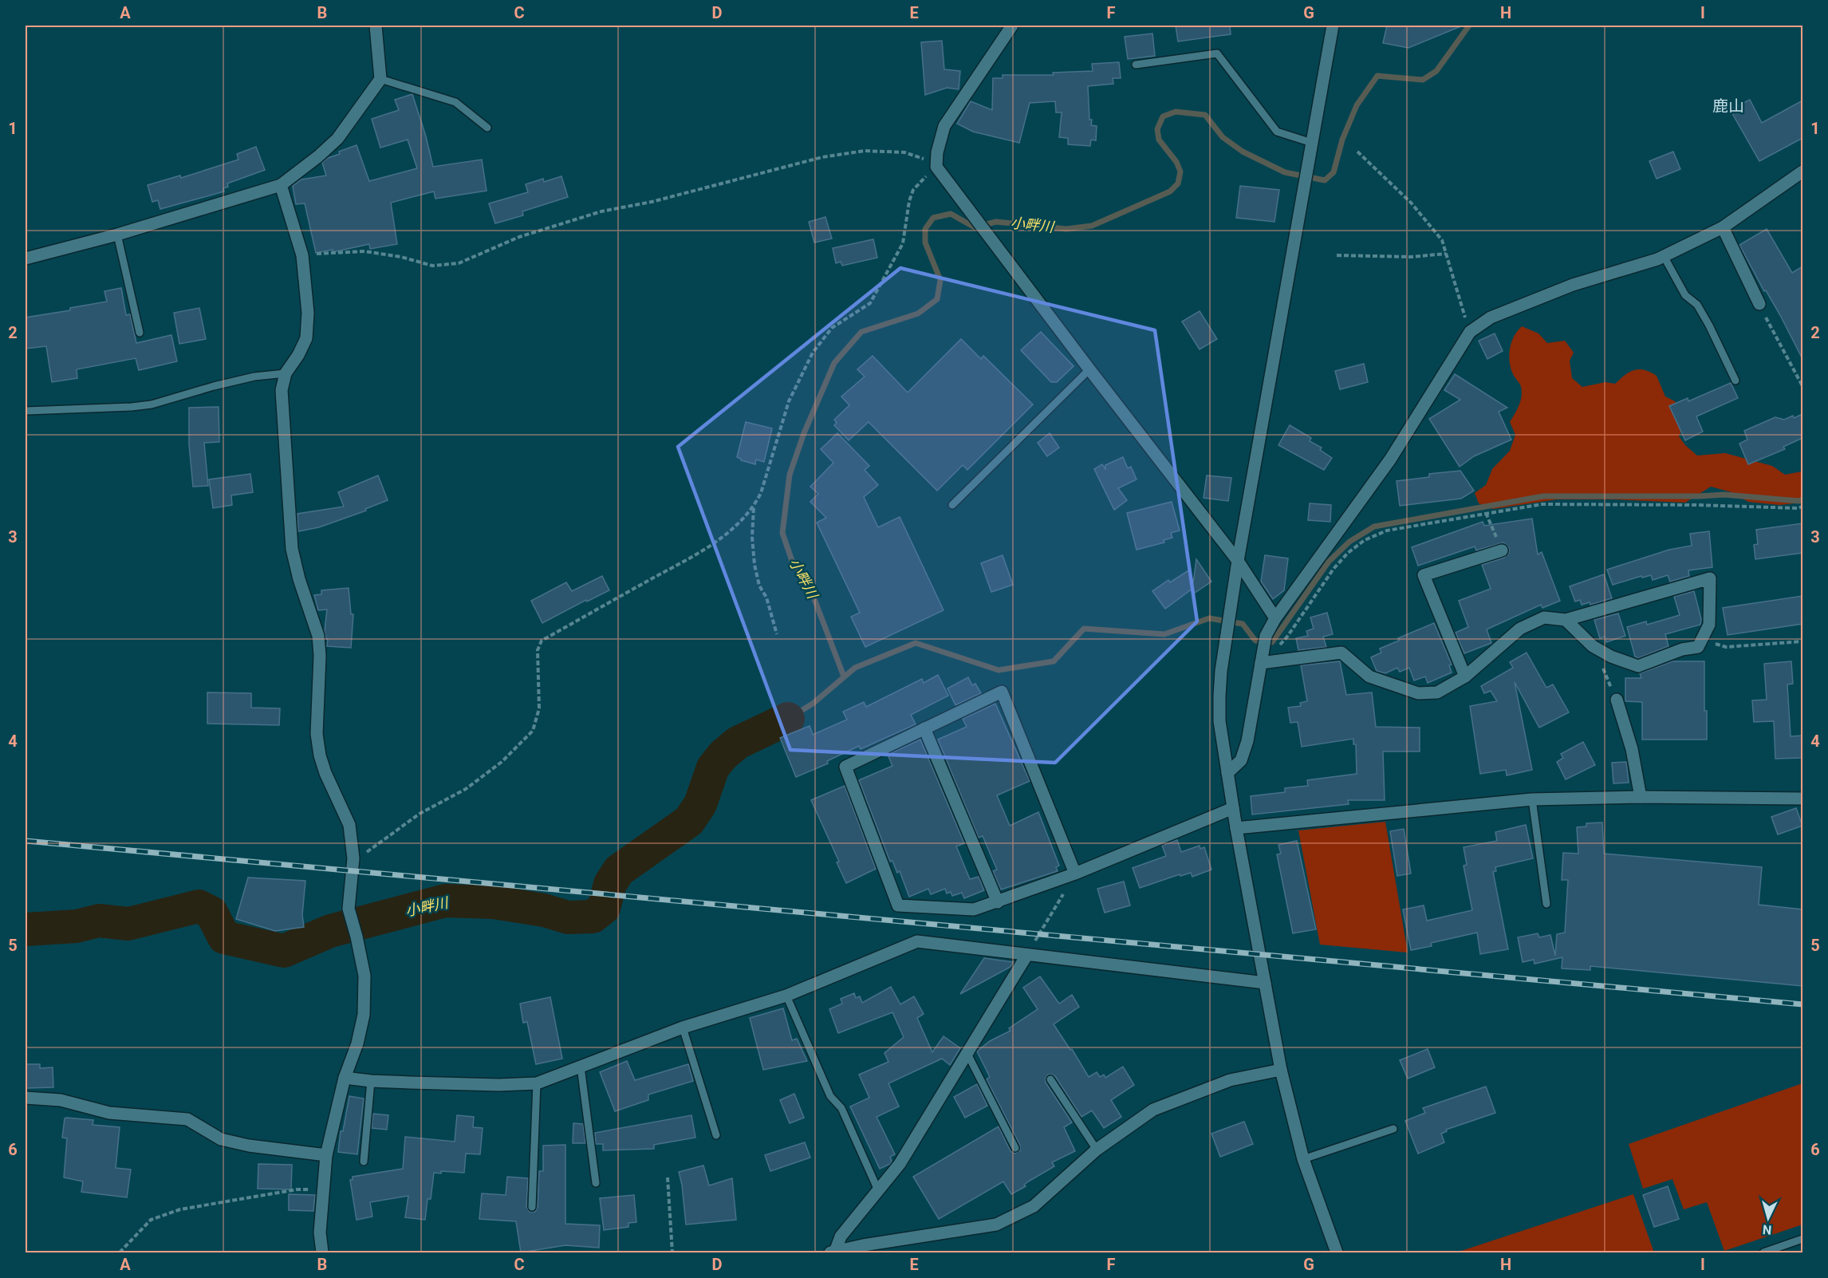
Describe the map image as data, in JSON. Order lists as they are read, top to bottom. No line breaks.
{"districts":["鹿山"],"water":["小畔川"],"north":"bottom","grid":{"columns":["A","B","C","D","E","F","G","H","I"],"rows":["1","2","3","4","5","6"]}}
